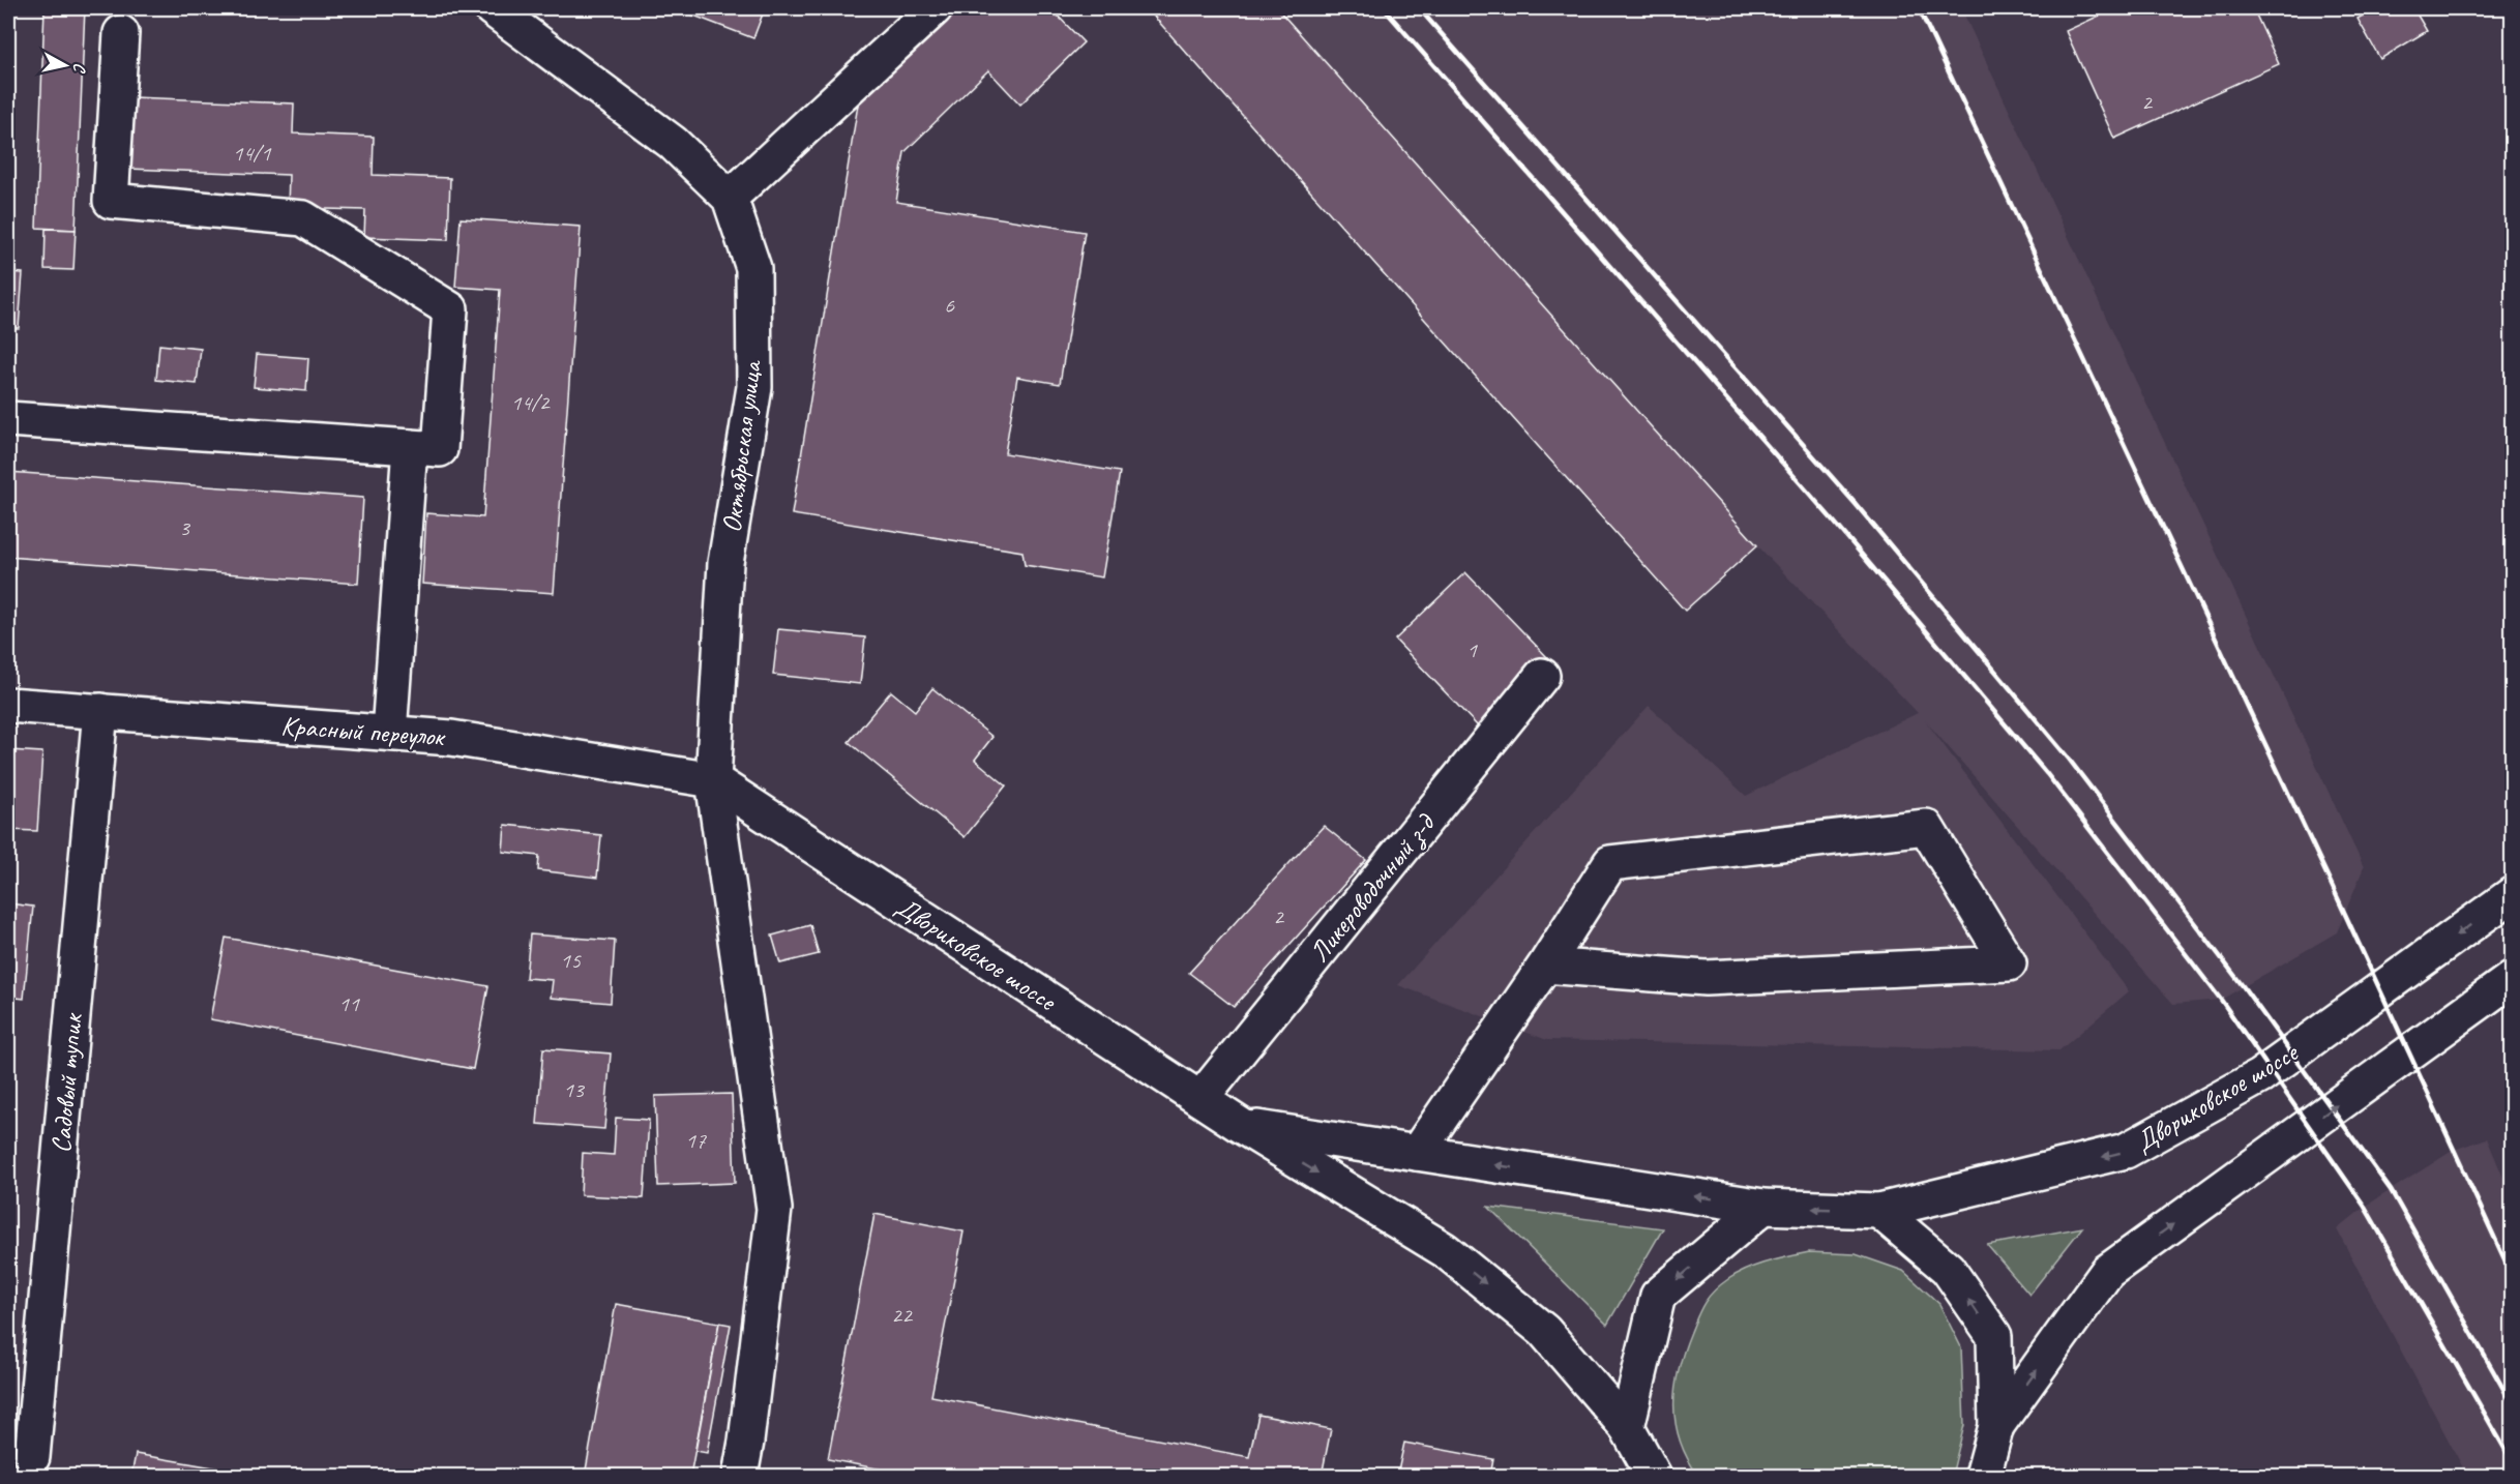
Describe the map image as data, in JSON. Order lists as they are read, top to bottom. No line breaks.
{"streets":{"main road":["Октябрьская улица","Красный переулок","Ликероводочный з-д","Двориковское шоссе","Садовый тупик"]},"crossings":[["Октябрьская улица","Красный переулок"],["Октябрьская улица","Двориковское шоссе"],["Красный переулок","Двориковское шоссе"],["Красный переулок","Садовый тупик"],["Ликероводочный з-д","Двориковское шоссе"]],"house_numbers":["2","14/1","6","14/2","3","1","2","15","11","13","17","22"],"north":"right"}
